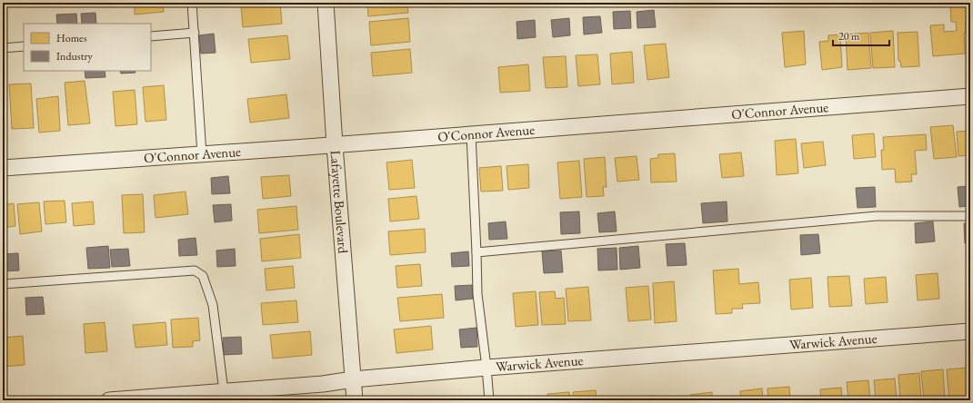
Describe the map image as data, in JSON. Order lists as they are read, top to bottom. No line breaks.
{"streets":{"street":["O'Connor Avenue","Lafayette Boulevard","Warwick Avenue"]},"crossings":[["O'Connor Avenue","Lafayette Boulevard"],["Lafayette Boulevard","Warwick Avenue"]],"legend":["Homes","Industry"],"scale_bar":"20 m"}
